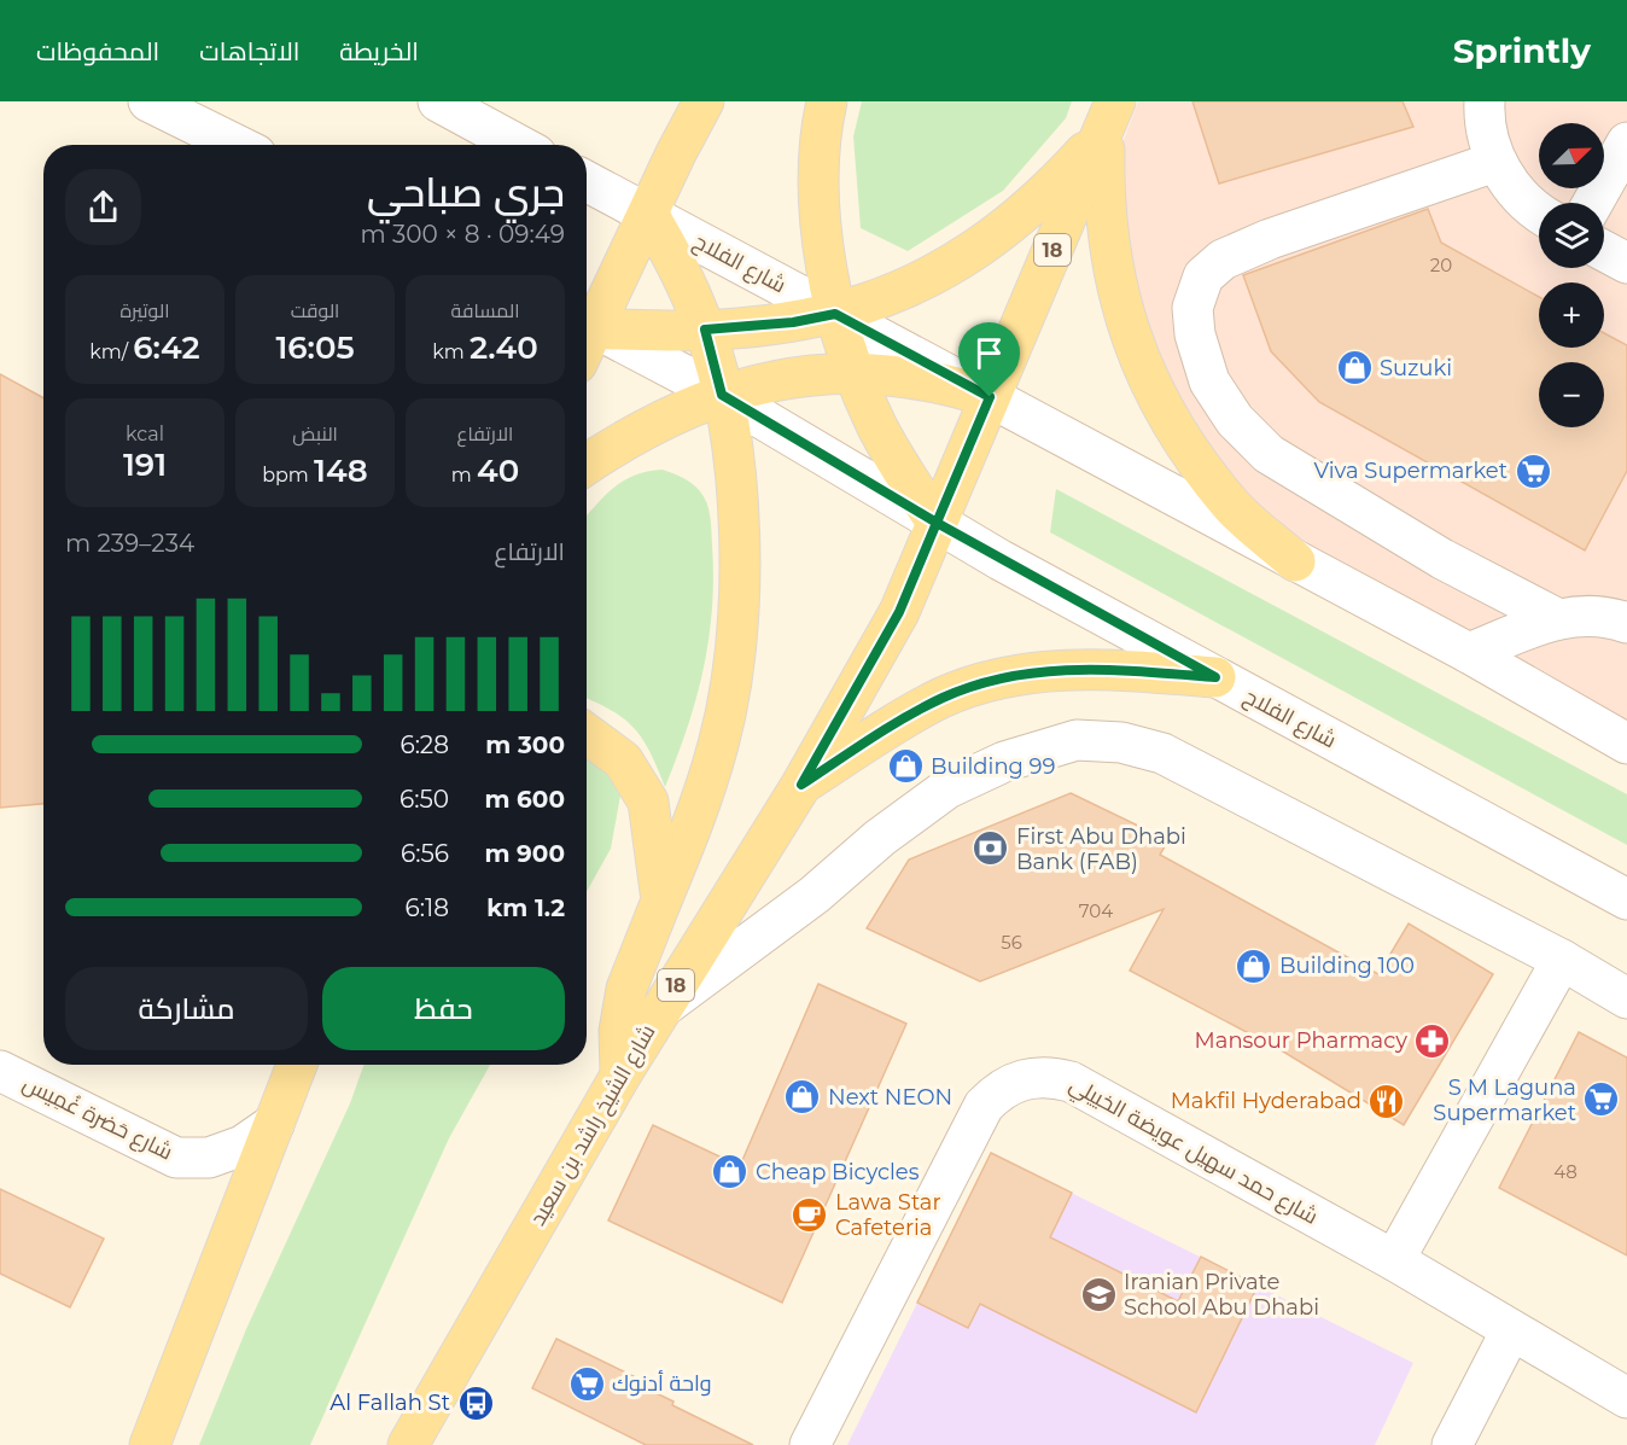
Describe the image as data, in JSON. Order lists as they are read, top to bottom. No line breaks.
{"streets":{"main road":["18","شارع الشيخ راشد بن سعيد"],"street":["شارع الفلاح","شارع حَضرة غُمِيس","شارع حمد سهيل عويضة الخييلي"]},"crossings":[["شارع الفلاح","شارع الشيخ راشد بن سعيد"]],"places":{"shop":["Suzuki","Building 99","Building 100","Next NEON","Cheap Bicycles"],"supermarket":["Viva Supermarket","S M Laguna Supermarket","واحة أدنوك"],"bank":["First Abu Dhabi Bank (FAB)"],"pharmacy":["Mansour Pharmacy"],"restaurant":["Makfil Hyderabad"],"cafe":["Lawa Star Cafeteria"],"school or university":["Iranian Private School Abu Dhabi"],"bus stop":["Al Fallah St"]},"house_numbers":["20","704","56","48"],"north":"top right","page":{"header":"Sprintly","nav":["الخريطة","الاتجاهات","المحفوظات"],"map_buttons":["+","−"],"heading":["جري صباحي","09:49 · 8 × 300 m"],"stats":[["المسافة","2.40 km"],["الوقت","16:05"],["الوتيرة","6:42 /km"],["الارتفاع","40 m"],["النبض","148 bpm"],["kcal","191"]],"chart":["الارتفاع","234–239 m"],"list":[{"name":"300 m","note":"6:28"},{"name":"600 m","note":"6:50"},{"name":"900 m","note":"6:56"},{"name":"1.2 km","note":"6:18"}],"buttons":["حفظ","مشاركة"]}}
